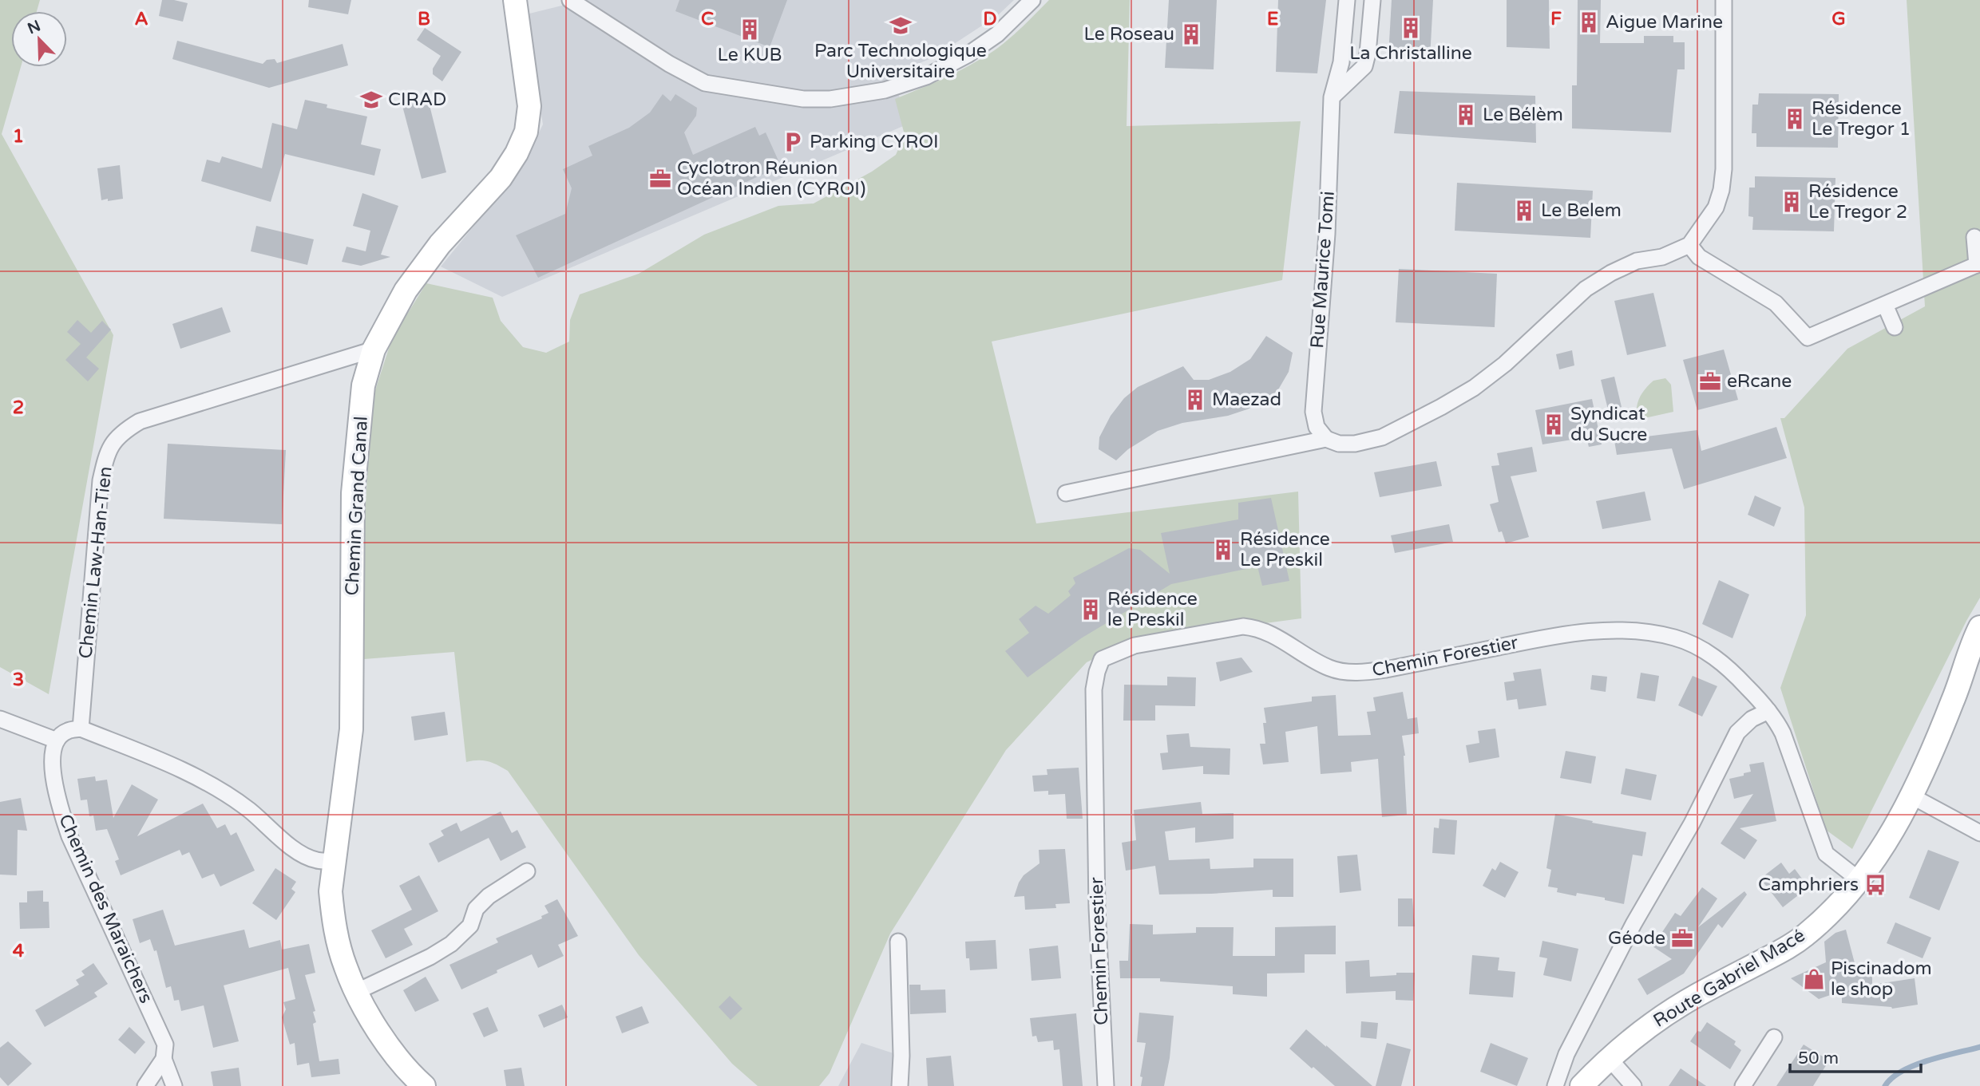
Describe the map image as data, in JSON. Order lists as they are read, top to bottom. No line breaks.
{"streets":{"street":["Rue Maurice Tomi","Chemin Grand Canal","Chemin Law-Han-Tien","Chemin Forestier","Chemin des Maraichers","Route Gabriel Macé"]},"crossings":[["Chemin Grand Canal","Chemin Law-Han-Tien"],["Chemin Forestier","Route Gabriel Macé"]],"places":{"building":["Aigue Marine","La Christalline","Le KUB","Le Roseau","Le Bélèm","Résidence Le Tregor 1","Résidence Le Tregor 2","Le Belem","Maezad","Syndicat du Sucre","Résidence Le Preskil","Résidence le Preskil"],"school or university":["Parc Technologique Universitaire","CIRAD"],"parking":["Parking CYROI"],"office":["Cyclotron Réunion Océan Indien (CYROI)","eRcane","Géode"],"bus stop":["Camphriers"],"shop":["Piscinadom le shop"]},"scale_bar":"50 m","north":"top left","grid":{"columns":["A","B","C","D","E","F","G"],"rows":["1","2","3","4"]}}
